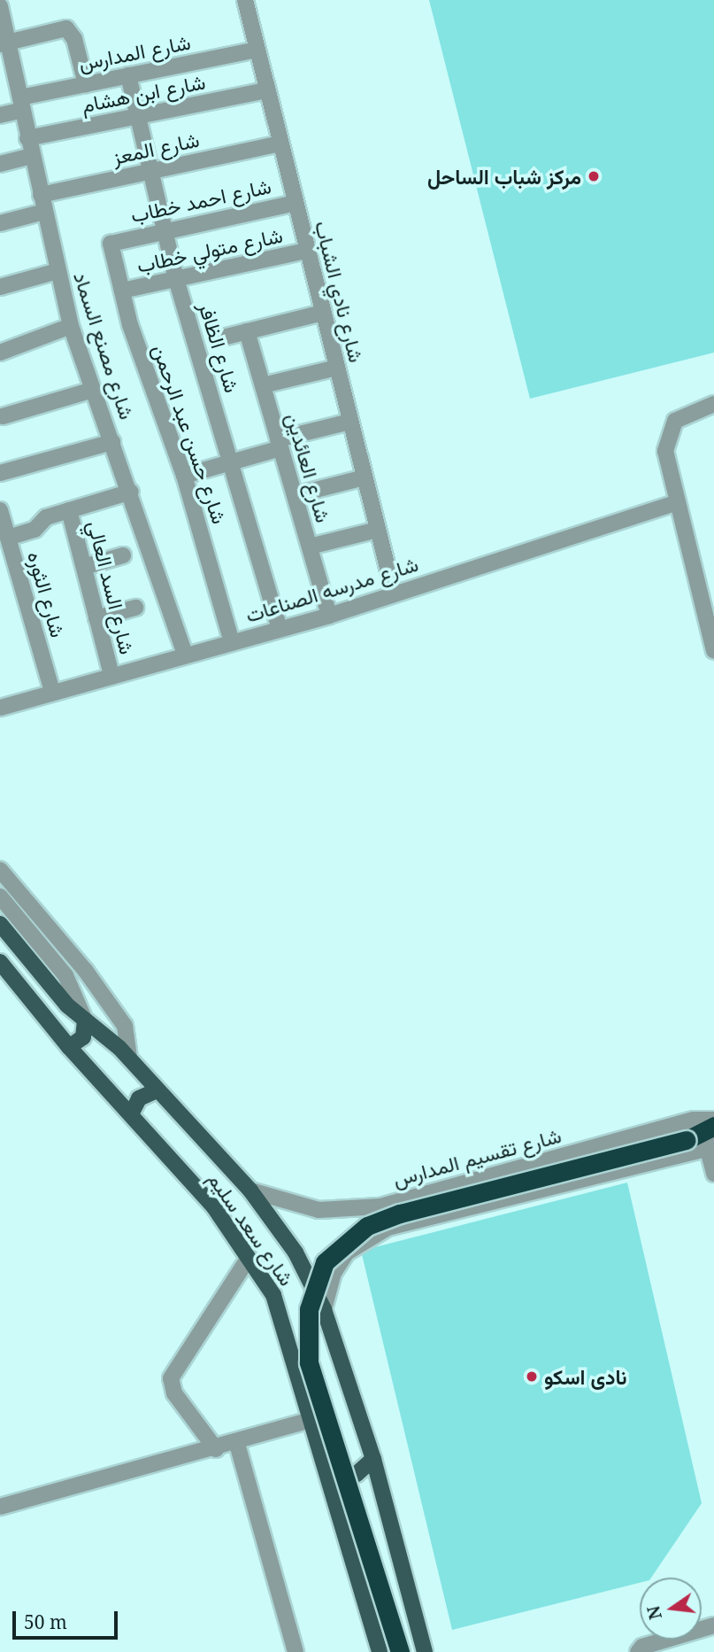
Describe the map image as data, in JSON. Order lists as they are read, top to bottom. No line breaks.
{"streets":{"main road":["شارع سعد سليم"],"street":["شارع المدارس","شارع ابن هشام","شارع المعز","شارع احمد خطاب","شارع متولي خطاب","شارع نادي الشباب","شارع مصنع السماد","شارع الظافر","شارع حسن عبد الرحمن","شارع العائدين","شارع السد العالي","شارع مدرسه الصناعات","شارع الثوره","شارع تقسيم المدارس"]},"crossings":[["شارع المدارس","شارع نادي الشباب"],["شارع المدارس","شارع مصنع السماد"],["شارع المدارس","شارع الظافر"],["شارع ابن هشام","شارع نادي الشباب"],["شارع ابن هشام","شارع مصنع السماد"],["شارع ابن هشام","شارع الظافر"],["شارع المعز","شارع نادي الشباب"],["شارع المعز","شارع مصنع السماد"],["شارع المعز","شارع الظافر"],["شارع احمد خطاب","شارع نادي الشباب"],["شارع احمد خطاب","شارع الظافر"],["شارع احمد خطاب","شارع حسن عبد الرحمن"],["شارع متولي خطاب","شارع نادي الشباب"],["شارع متولي خطاب","شارع الظافر"],["شارع متولي خطاب","شارع حسن عبد الرحمن"],["شارع نادي الشباب","شارع مدرسه الصناعات"],["شارع مصنع السماد","شارع مدرسه الصناعات"],["شارع الظافر","شارع مدرسه الصناعات"],["شارع حسن عبد الرحمن","شارع مدرسه الصناعات"],["شارع العائدين","شارع مدرسه الصناعات"],["شارع السد العالي","شارع مدرسه الصناعات"],["شارع مدرسه الصناعات","شارع الثوره"],["شارع تقسيم المدارس","شارع سعد سليم"]],"places":["مركز شباب الساحل","نادى اسكو"],"scale_bar":"50 m","north":"left"}
